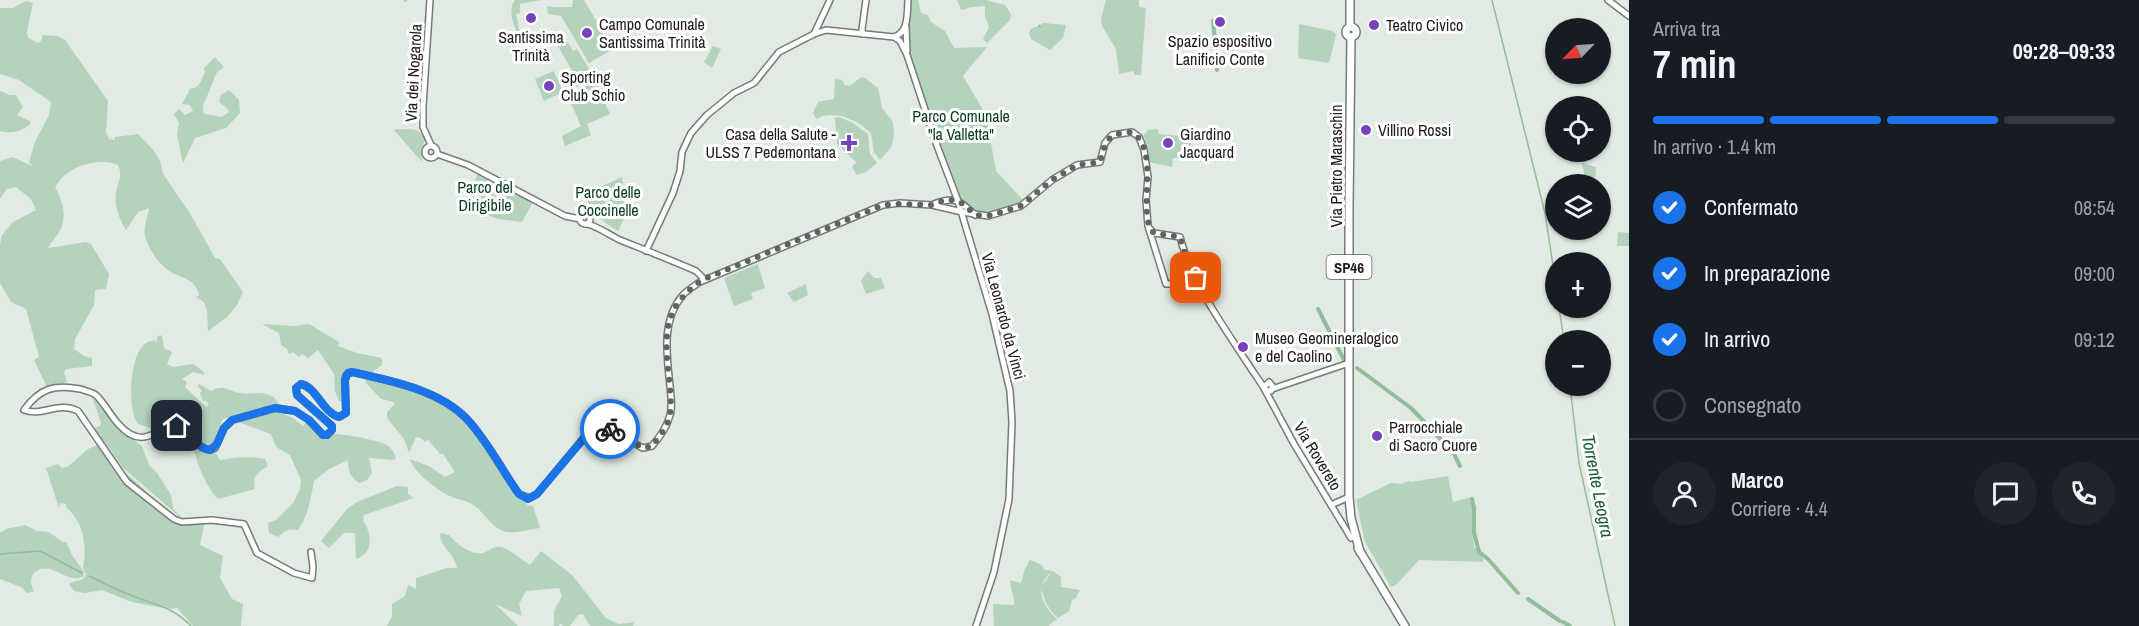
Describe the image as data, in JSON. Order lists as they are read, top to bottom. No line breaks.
{"streets":{"main road":["Via Pietro Maraschin","SP46"],"street":["Via dei Nogarola","Via Leonardo da Vinci","Via Rovereto"]},"crossings":[["Via Pietro Maraschin","SP46"],["Via Pietro Maraschin","Via Rovereto"]],"water":["Torrente Leogra"],"parks":["Parco Comunale \"la Valletta\"","Parco del Dirigibile","Parco delle Coccinelle"],"places":{"other":["Santissima Trinità","Spazio espositivo Lanificio Conte","Teatro Civico","Campo Comunale Santissima Trinità","Sporting Club Schio","Villino Rossi","Giardino Jacquard","Museo Geomineralogico e del Caolino","Parrocchiale di Sacro Cuore"],"health":["Casa della Salute - ULSS 7 Pedemontana"]},"north":"bottom left","page":{"heading":["7 min","Arriva tra","09:28–09:33"],"panel":["Marco","Corriere · 4.4"],"map_buttons":["+","−"],"bar":"In arrivo · 1.4 km","list":[["Confermato","08:54"],["In preparazione","09:00"],["In arrivo","09:12"],"Consegnato"]}}
